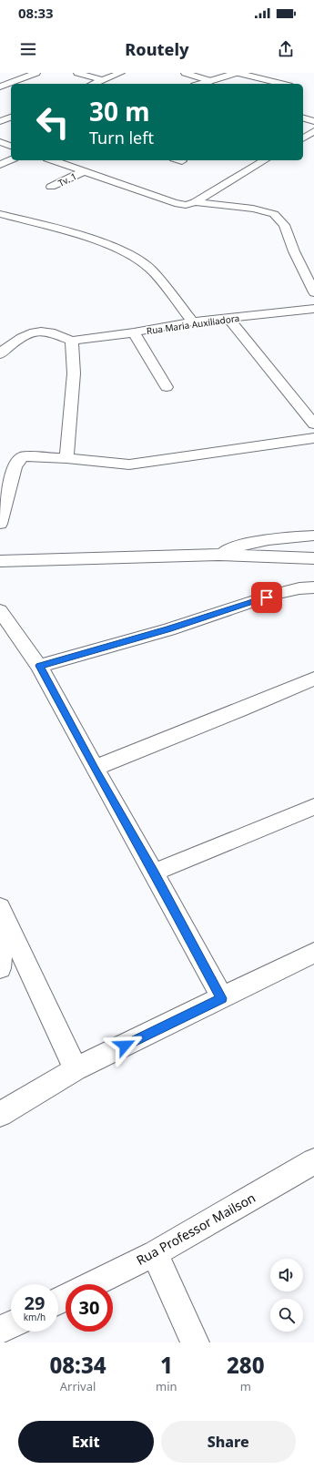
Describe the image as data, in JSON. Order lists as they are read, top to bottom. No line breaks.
{"streets":{"street":["Tv. 1","Rua Maria Auxiliadora","Rua Professor Mailson"]},"page":{"status":"08:33","header":"Routely","turn":["30 m","Turn left"],"speed":"29 km/h","limit":"30","eta":["08:34","Arrival","1","min","280","m"],"buttons":["Exit","Share"]}}
